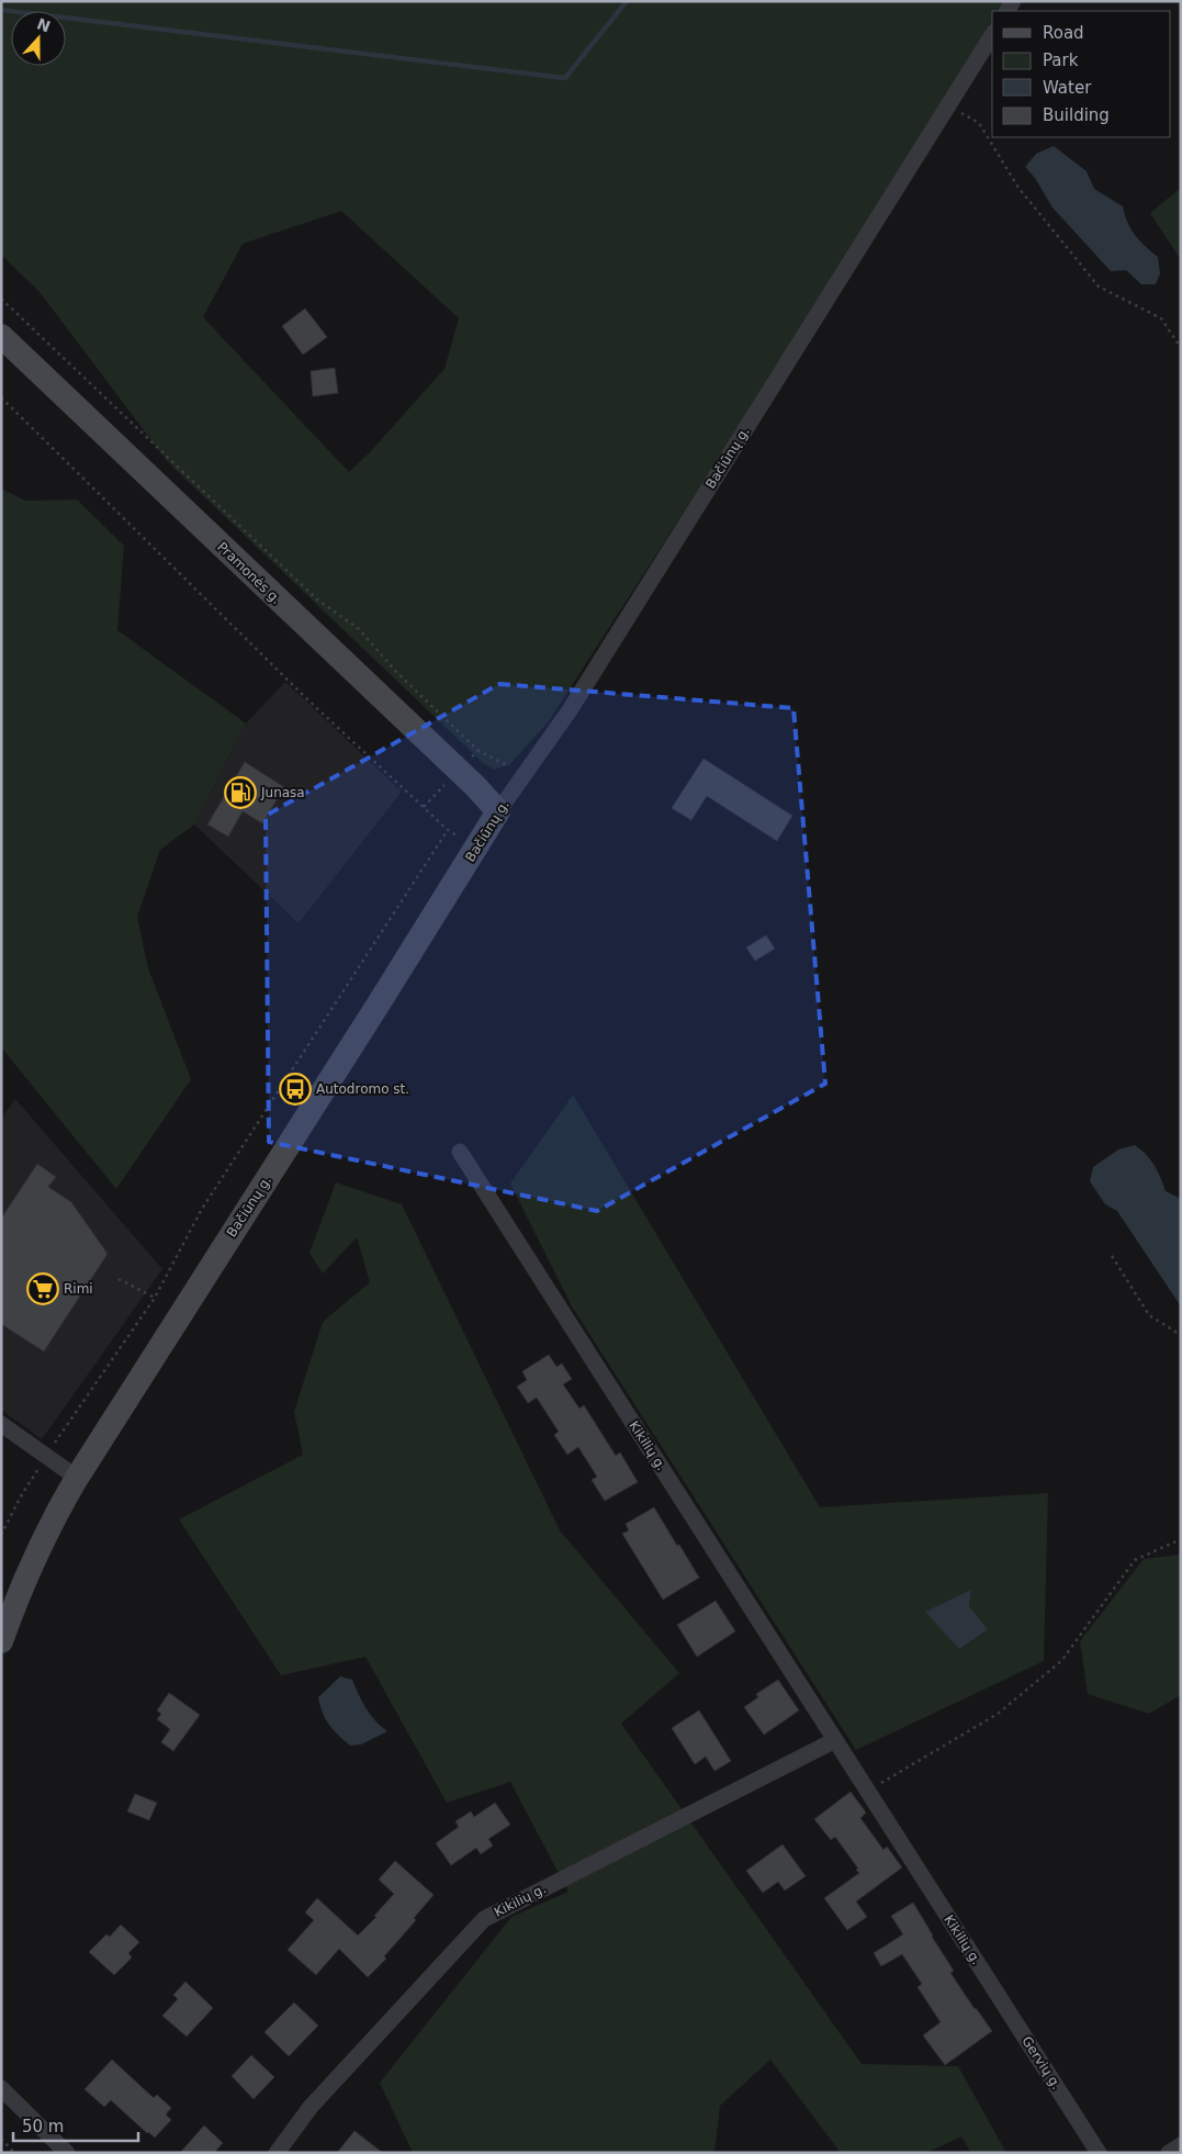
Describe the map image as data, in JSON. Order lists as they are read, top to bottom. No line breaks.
{"streets":{"main road":["Bačiūnų g.","Pramonės g."],"street":["Kikilių g.","Gervių g."]},"crossings":[["Bačiūnų g.","Pramonės g."],["Kikilių g.","Gervių g."]],"places":{"fuel station":["Junasa"],"bus stop":["Autodromo st."],"supermarket":["Rimi"]},"legend":["Road","Park","Water","Building"],"scale_bar":"50 m","north":"top"}
